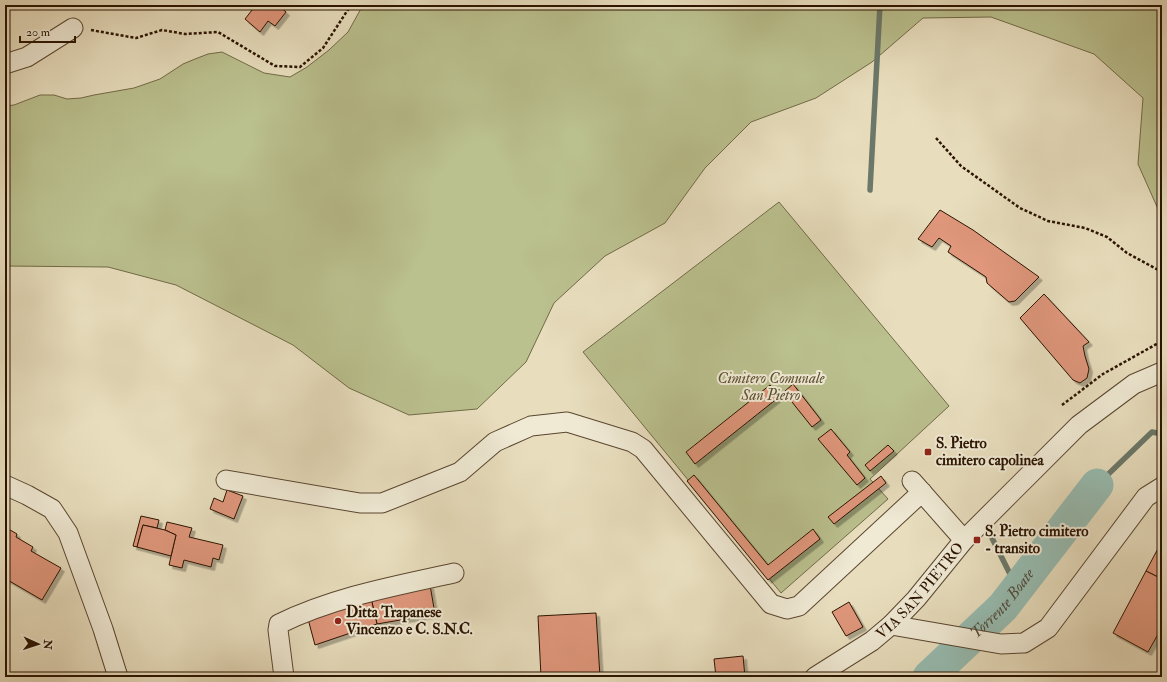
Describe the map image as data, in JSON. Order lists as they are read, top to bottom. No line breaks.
{"streets":{"street":["VIA SAN PIETRO"]},"water":["Torrente Boate"],"parks":["Cimitero Comunale San Pietro"],"places":{"transit":["S. Pietro cimitero capolinea","S. Pietro cimitero - transito"],"other":["Ditta Trapanese Vincenzo e C. S.N.C."]},"scale_bar":"20 m","north":"right"}
